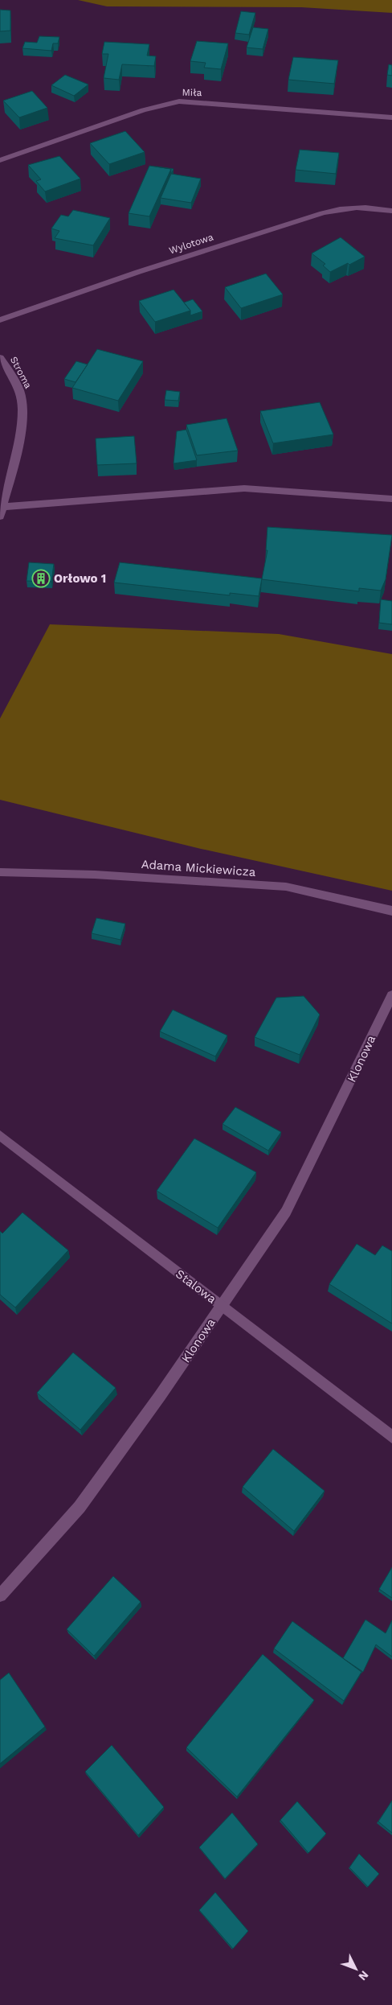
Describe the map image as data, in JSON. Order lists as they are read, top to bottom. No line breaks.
{"streets":{"street":["Miła","Wylotowa","Stroma","Adama Mickiewicza","Klonowa","Stalowa"]},"crossings":[["Klonowa","Stalowa"]],"places":{"building":["Orłowo 1"]},"north":"bottom right"}
